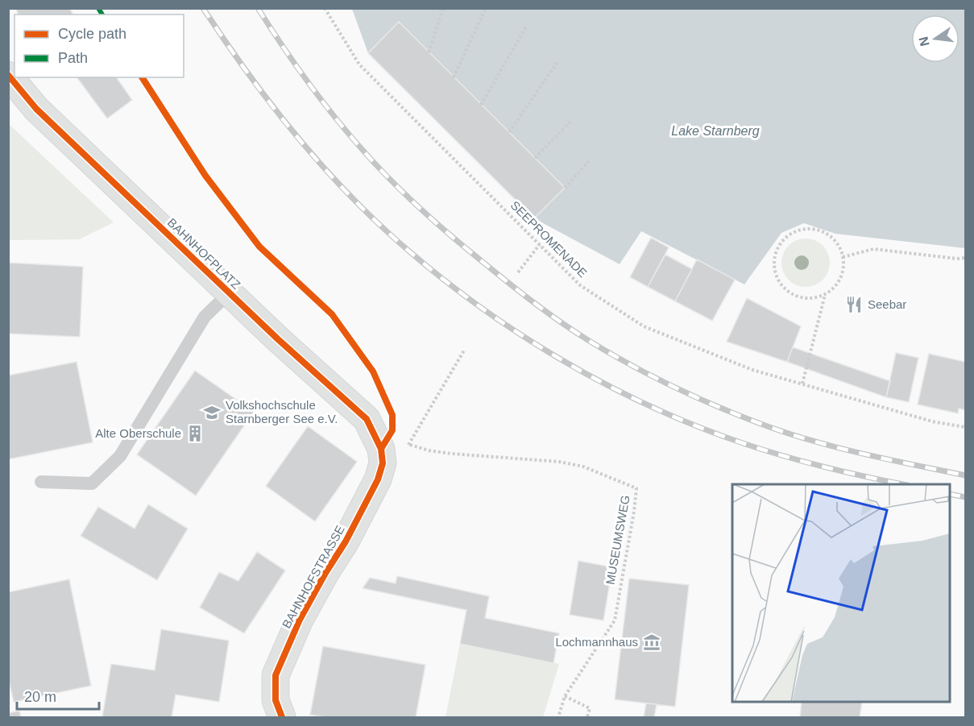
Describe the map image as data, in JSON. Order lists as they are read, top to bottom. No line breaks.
{"streets":{"street":["BAHNHOFPLATZ","BAHNHOFSTRASSE"],"path":["SEEPROMENADE","MUSEUMSWEG"]},"crossings":[["BAHNHOFPLATZ","BAHNHOFSTRASSE"]],"water":["Lake Starnberg"],"places":{"restaurant":["Seebar"],"school or university":["Volkshochschule Starnberger See e.V."],"building":["Alte Oberschule"],"museum":["Lochmannhaus"]},"legend":["Cycle path","Path"],"scale_bar":"20 m","north":"left"}
